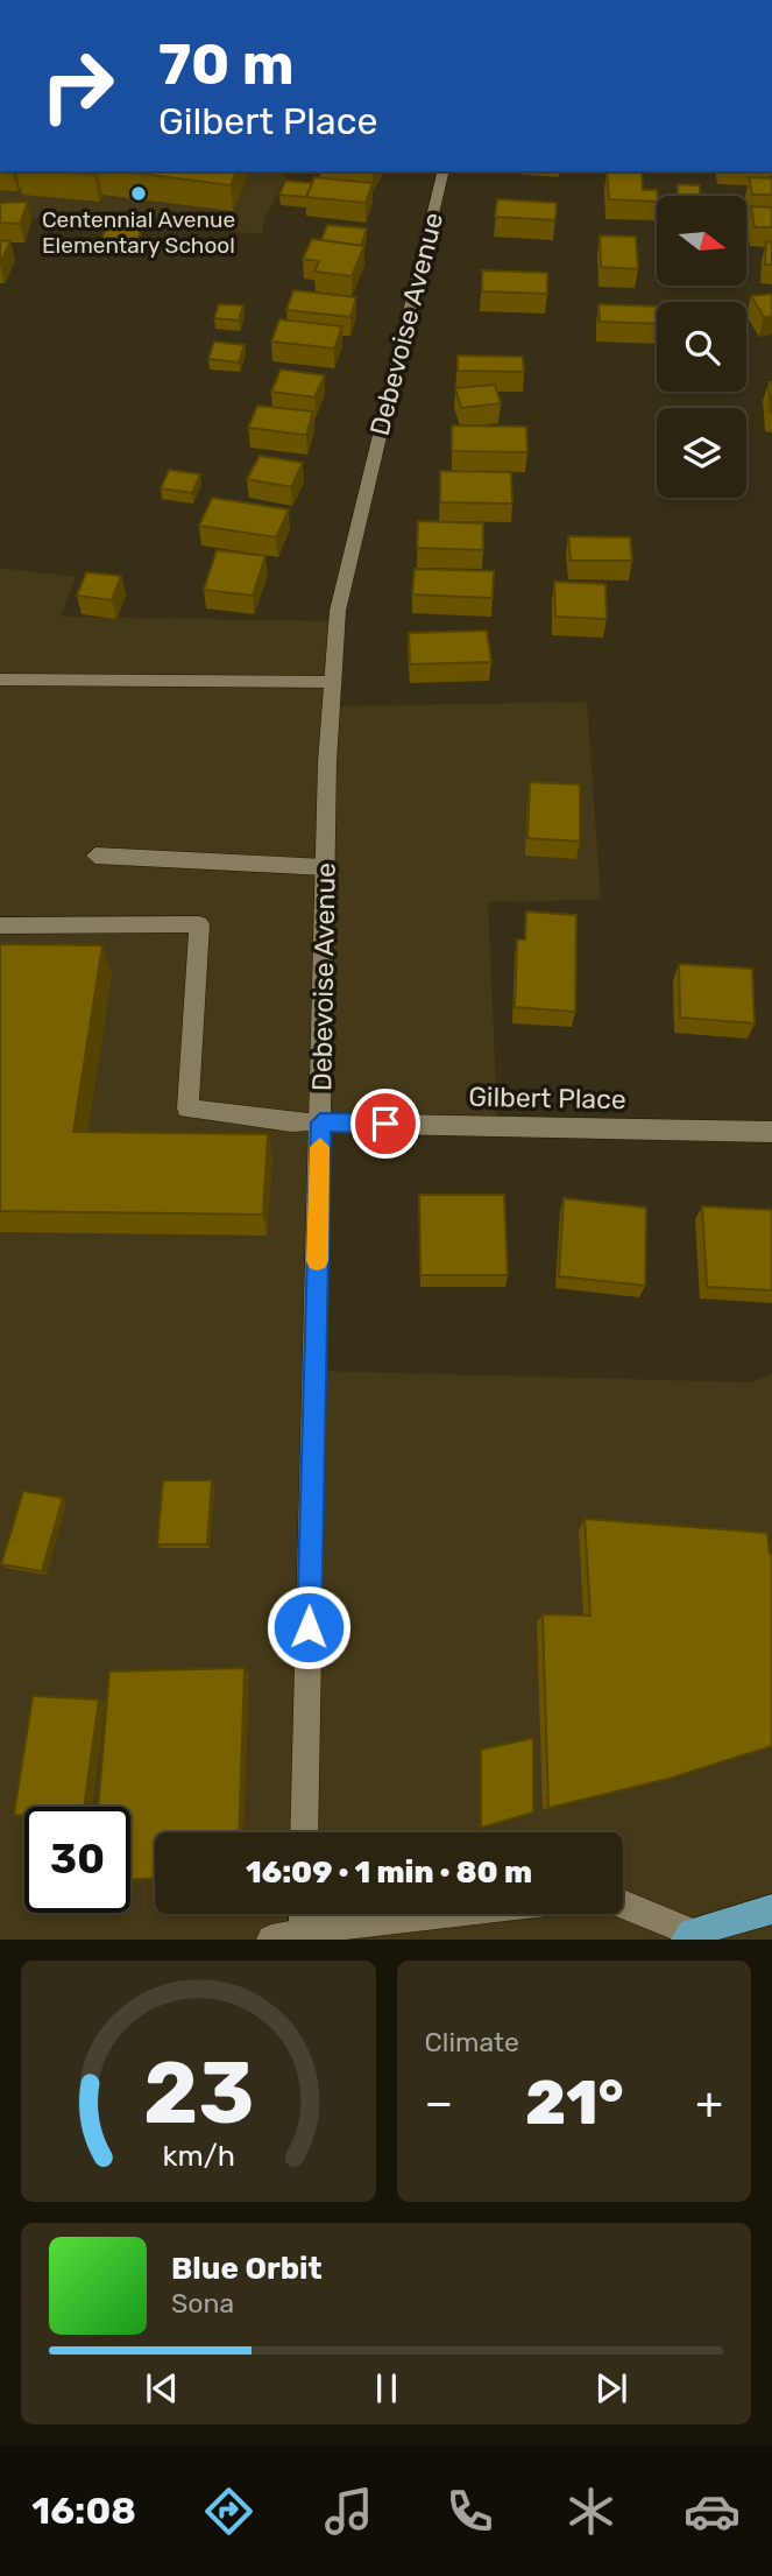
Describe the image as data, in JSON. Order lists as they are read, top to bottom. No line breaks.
{"streets":{"street":["Debevoise Avenue","Gilbert Place"]},"crossings":[["Debevoise Avenue","Gilbert Place"]],"places":["Centennial Avenue Elementary School"],"north":"right","page":{"turn":["70 m","Gilbert Place"],"limit":"30","trip":"16:09 · 1 min · 80 m","tile":"Climate","heat":["−","21°","+"],"song":["Blue Orbit","Sona"],"tabs":"16:08","gauge":["23","km/h"]}}
